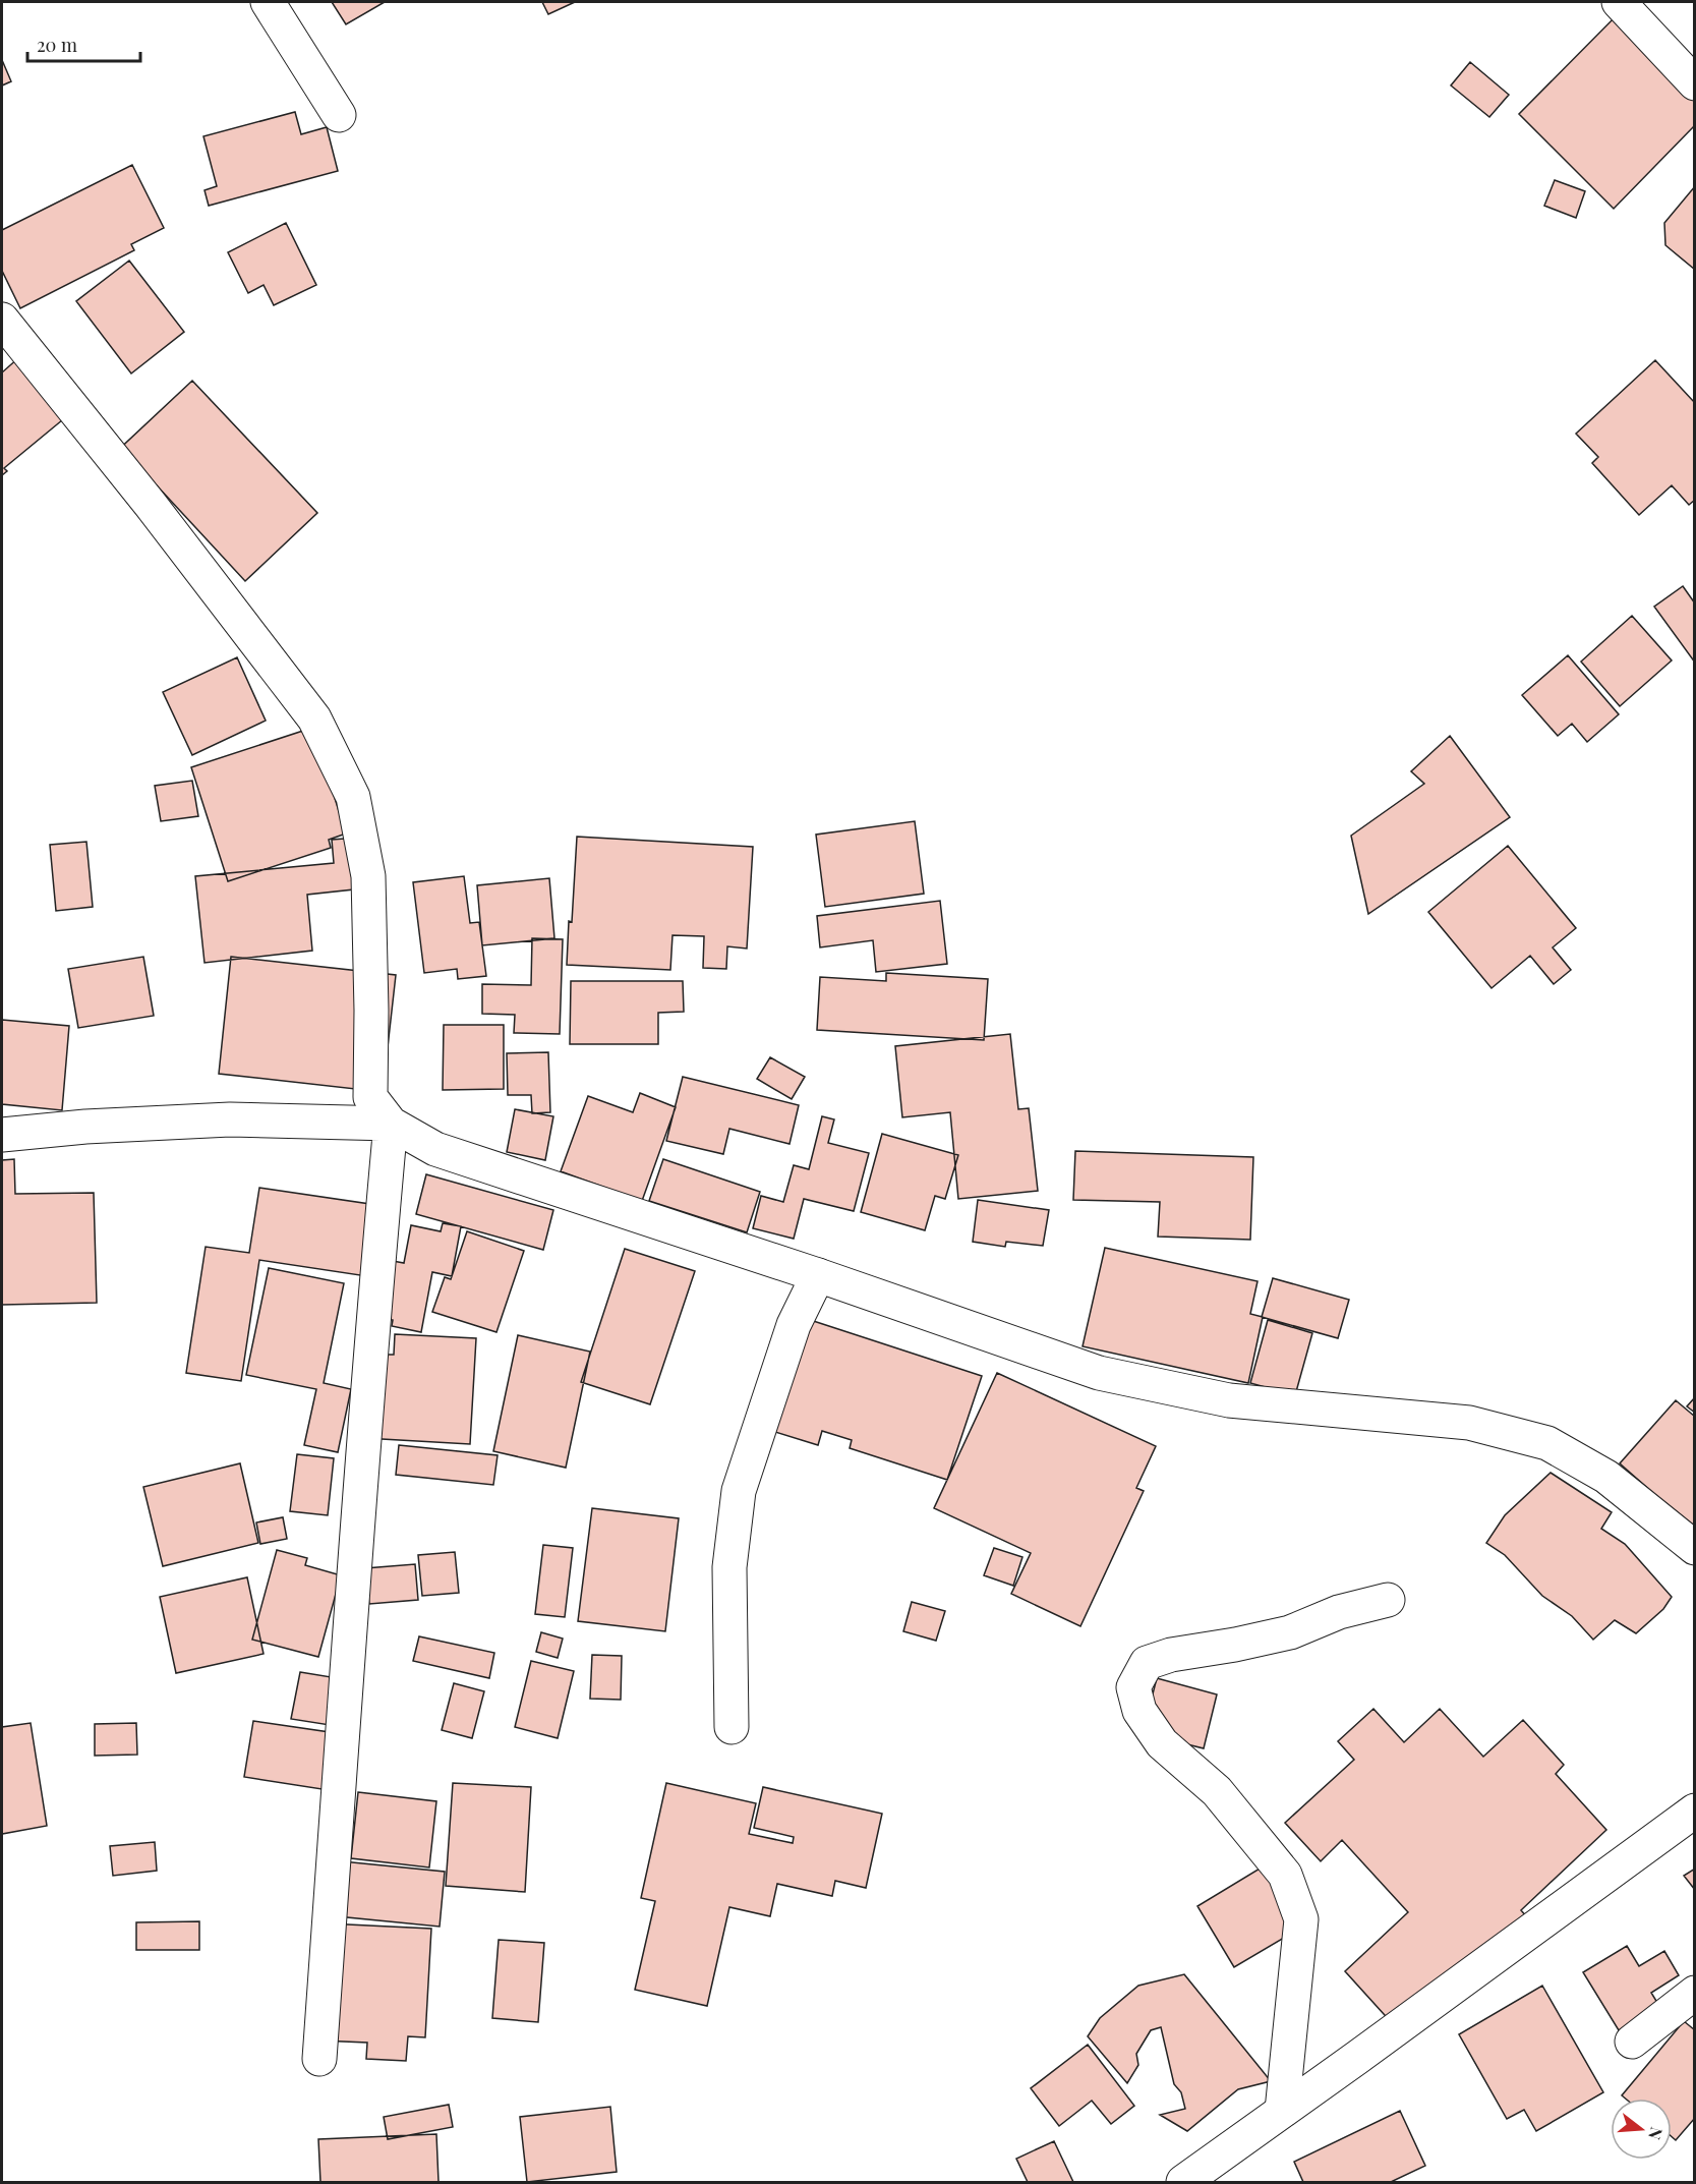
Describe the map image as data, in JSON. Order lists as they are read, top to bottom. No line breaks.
{"scale_bar":"20 m","north":"right"}
